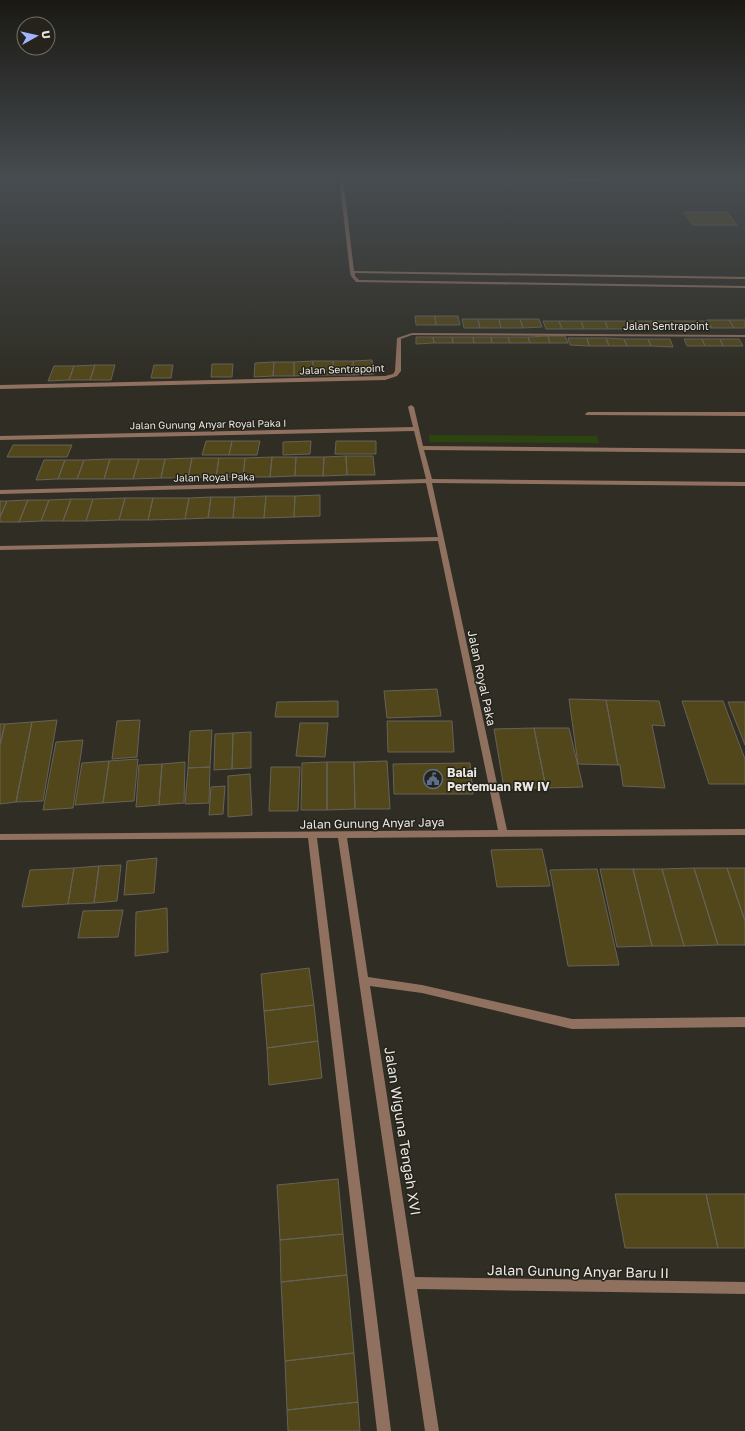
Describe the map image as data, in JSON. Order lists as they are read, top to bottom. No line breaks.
{"streets":{"street":["Jalan Sentrapoint","Jalan Gunung Anyar Royal Paka I","Jalan Royal Paka","Jalan Gunung Anyar Jaya","Jalan Wiguna Tengah XVI","Jalan Gunung Anyar Baru II"]},"crossings":[["Jalan Gunung Anyar Royal Paka I","Jalan Royal Paka"],["Jalan Royal Paka","Jalan Gunung Anyar Jaya"],["Jalan Gunung Anyar Jaya","Jalan Wiguna Tengah XVI"],["Jalan Wiguna Tengah XVI","Jalan Gunung Anyar Baru II"]],"places":{"public building":["Balai Pertemuan RW IV"]},"north":"right"}
